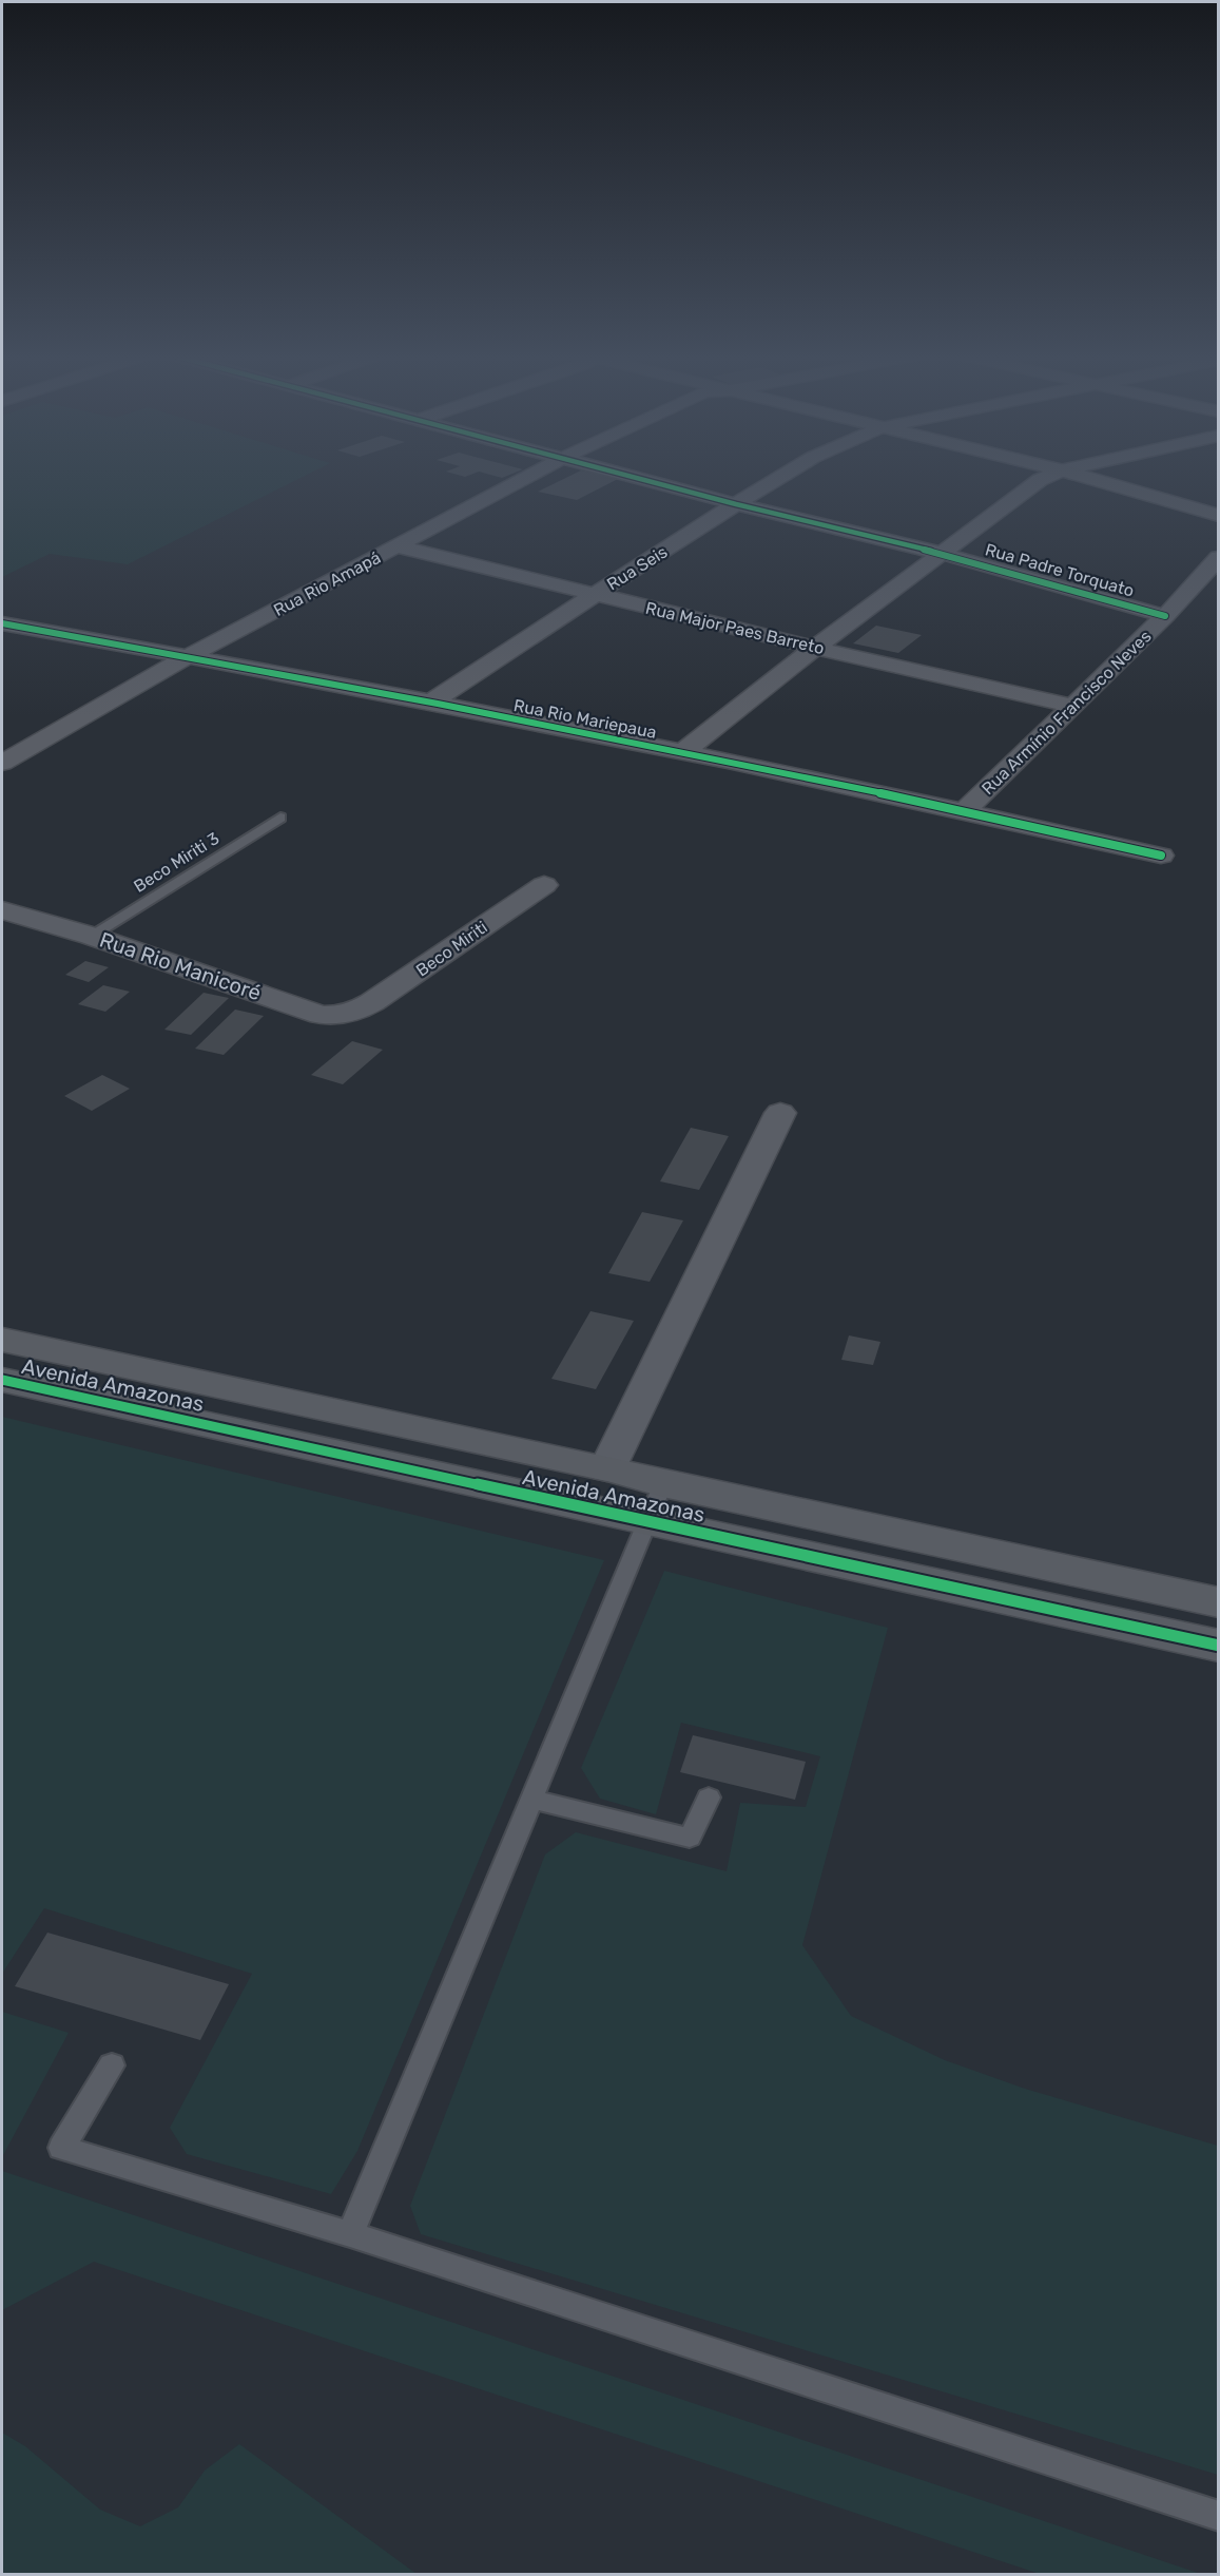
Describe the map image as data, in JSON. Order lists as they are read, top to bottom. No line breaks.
{"streets":{"street":["Rua Seis","Rua Padre Torquato","Rua Rio Amapá","Rua Major Paes Barreto","Rua Armínio Francisco Neves","Rua Rio Mariepaua","Beco Miriti","Rua Rio Manicoré","Avenida Amazonas"],"lane":["Beco Miriti 3"]},"crossings":[["Rua Seis","Rua Padre Torquato"],["Rua Seis","Rua Major Paes Barreto"],["Rua Seis","Rua Rio Mariepaua"],["Rua Padre Torquato","Rua Armínio Francisco Neves"],["Rua Rio Amapá","Rua Major Paes Barreto"],["Rua Rio Amapá","Rua Rio Mariepaua"],["Rua Major Paes Barreto","Rua Armínio Francisco Neves"],["Rua Armínio Francisco Neves","Rua Rio Mariepaua"],["Beco Miriti 3","Rua Rio Manicoré"],["Beco Miriti","Rua Rio Manicoré"]]}
